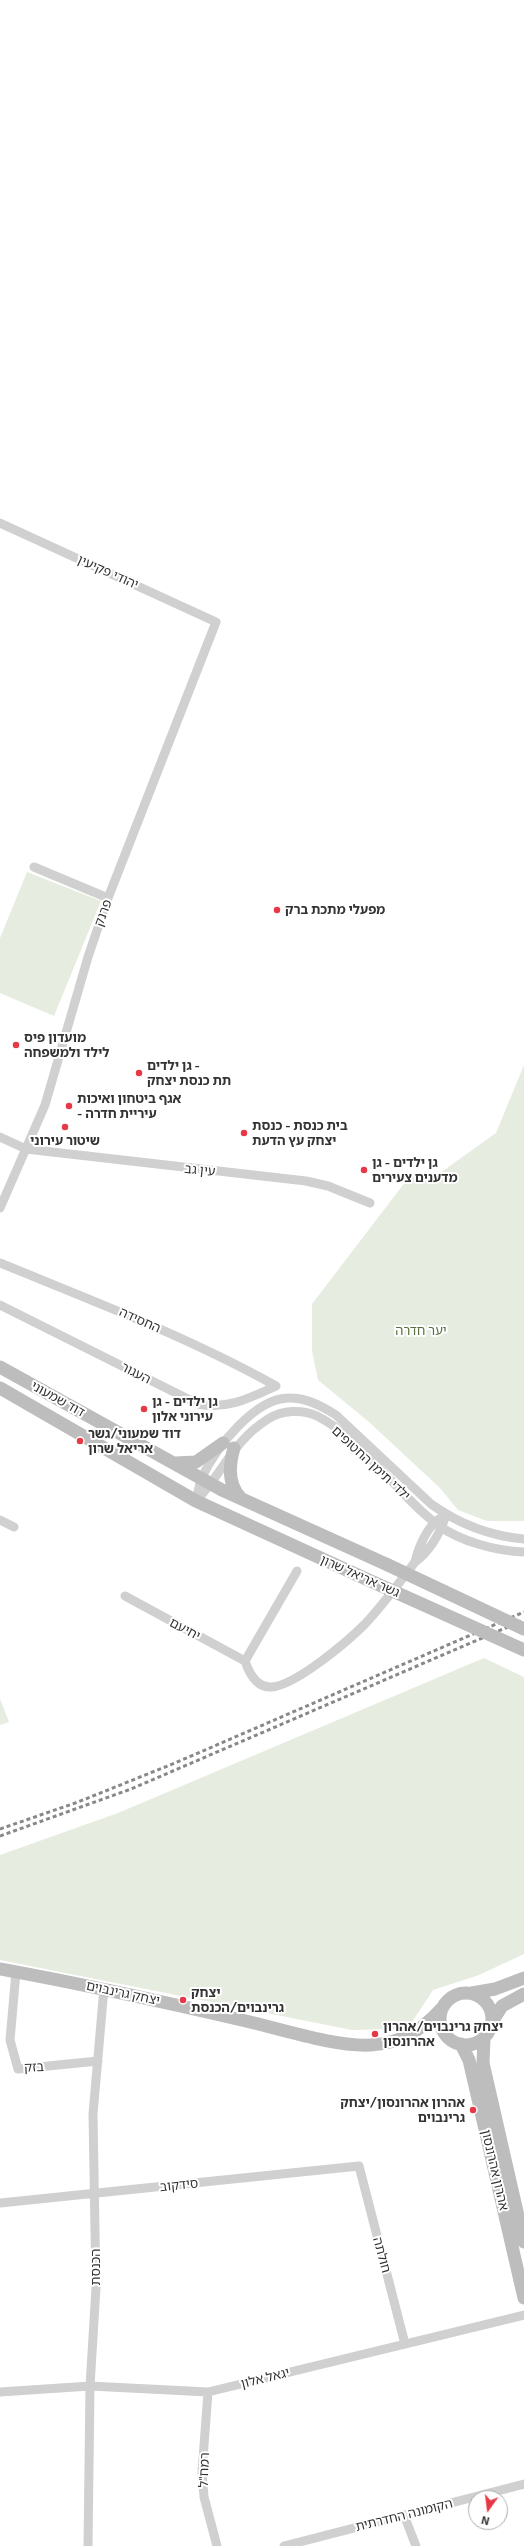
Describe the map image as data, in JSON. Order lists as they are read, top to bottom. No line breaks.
{"streets":{"main road":["דוד שמעוני","גשר אריאל שרון","יצחק גרינבוים","אהרון אהרונסון"],"street":["יהודי פקיעין","פרנק","עין גב","החסידה","העגור","ילדי תימן החטופים","יחיעם","בזק","סידקוב","חולתה","הכנסת","יגאל אלון","רמח\"ל","הקומונה החדרתית"]},"crossings":[["יהודי פקיעין","פרנק"],["פרנק","עין גב"],["החסידה","העגור"],["דוד שמעוני","ילדי תימן החטופים"],["דוד שמעוני","גשר אריאל שרון"],["ילדי תימן החטופים","גשר אריאל שרון"],["יצחק גרינבוים","בזק"],["יצחק גרינבוים","אהרון אהרונסון"],["יצחק גרינבוים","הכנסת"],["בזק","הכנסת"],["סידקוב","חולתה"],["סידקוב","הכנסת"],["חולתה","יגאל אלון"],["הכנסת","יגאל אלון"],["יגאל אלון","רמח\"ל"]],"parks":["יער חדרה"],"places":["מפעלי מתכת ברק","מועדון פיס לילד ולמשפחה","גן ילדים - תת כנסת יצחק","אגף ביטחון ואיכות - עיריית חדרה","שיטור עירוני","בית כנסת - כנסת יצחק עץ הדעת","גן ילדים - גן מדענים צעירים","גן ילדים - גן עירוני אלון","דוד שמעוני/גשר אריאל שרון","יצחק גרינבוים/הכנסת","יצחק גרינבוים/אהרון אהרונסון","אהרון אהרונסון/יצחק גרינבוים"],"north":"bottom"}
